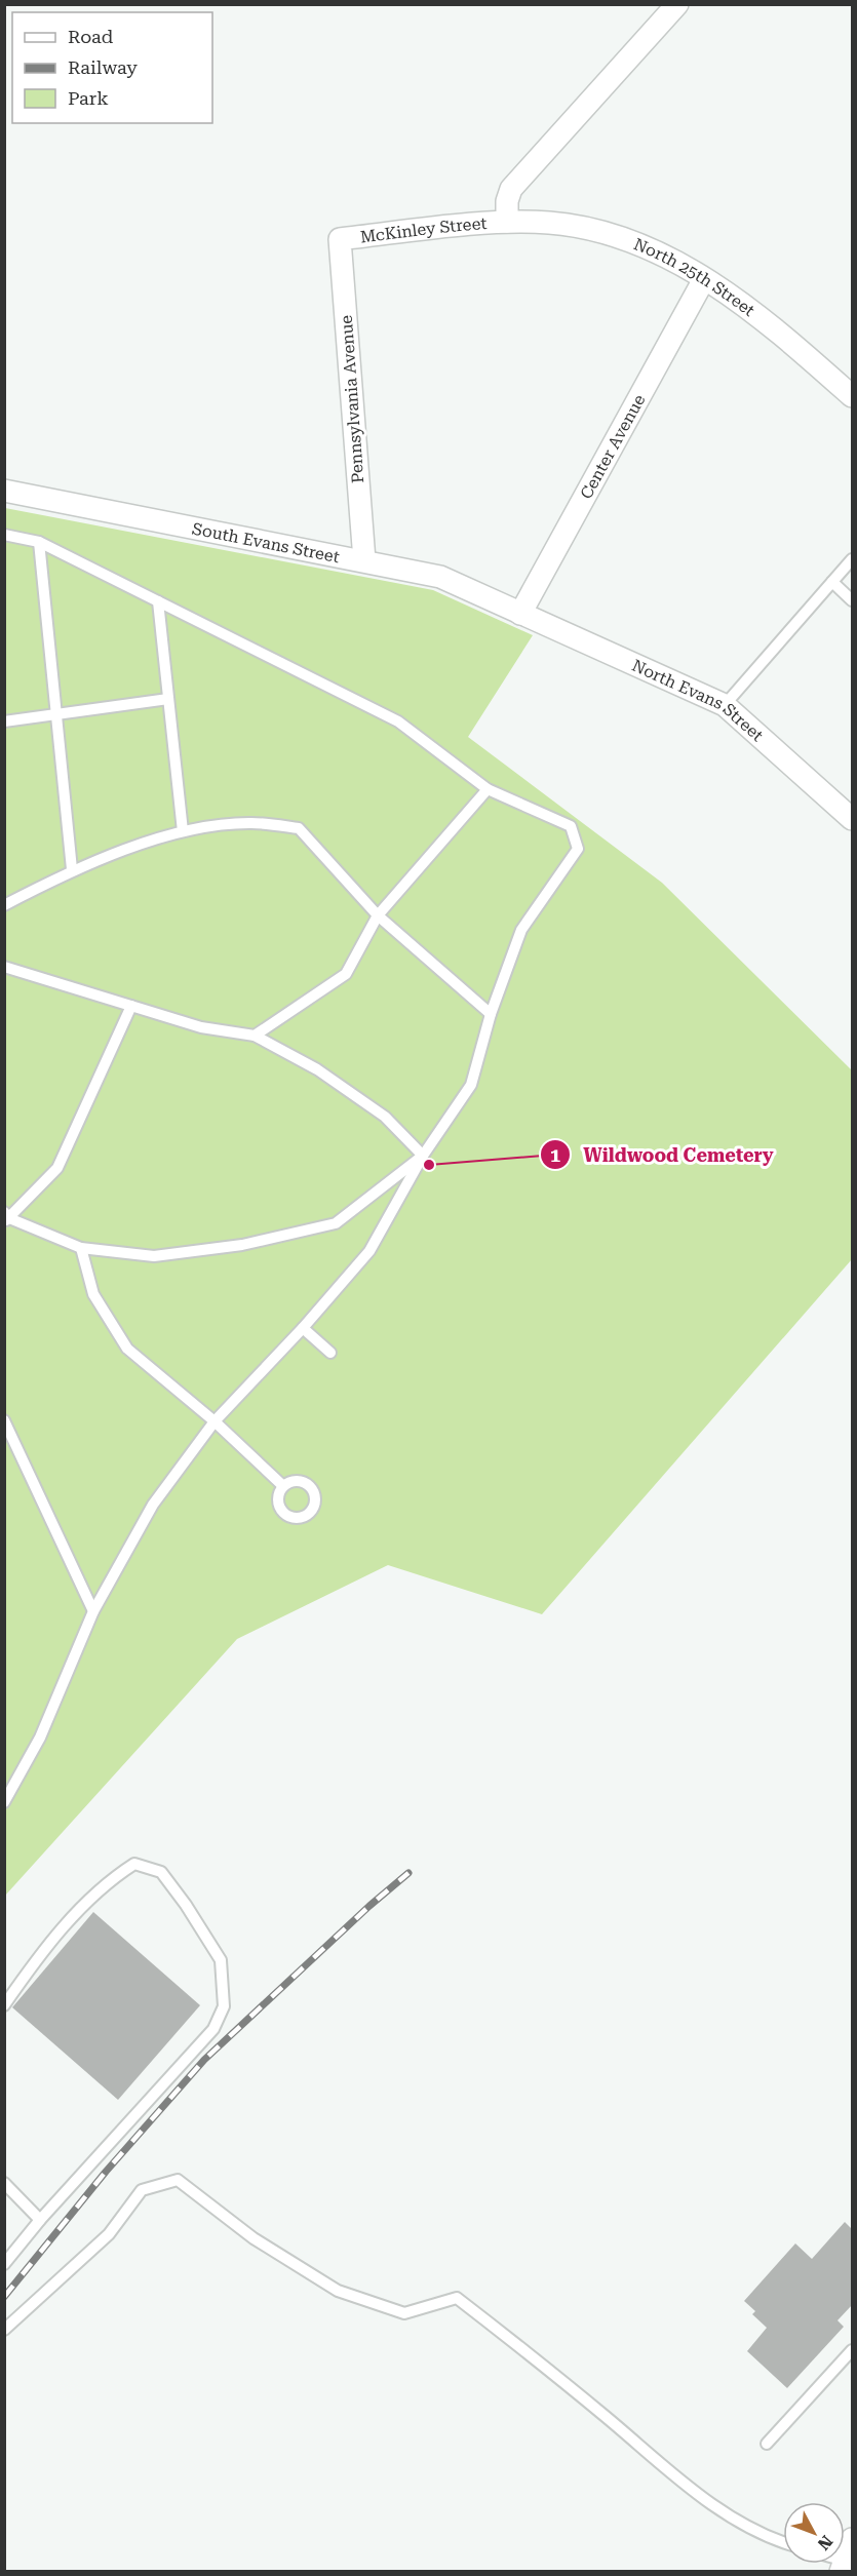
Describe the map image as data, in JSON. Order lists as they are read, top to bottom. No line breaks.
{"streets":{"street":["McKinley Street","North 25th Street","Pennsylvania Avenue","Center Avenue","South Evans Street","North Evans Street"]},"crossings":[["McKinley Street","North 25th Street"],["McKinley Street","Pennsylvania Avenue"],["North 25th Street","Center Avenue"],["Pennsylvania Avenue","South Evans Street"],["Center Avenue","South Evans Street"],["Center Avenue","North Evans Street"],["South Evans Street","North Evans Street"]],"places":["Wildwood Cemetery"],"legend":["Road","Railway","Park"],"north":"bottom right"}
